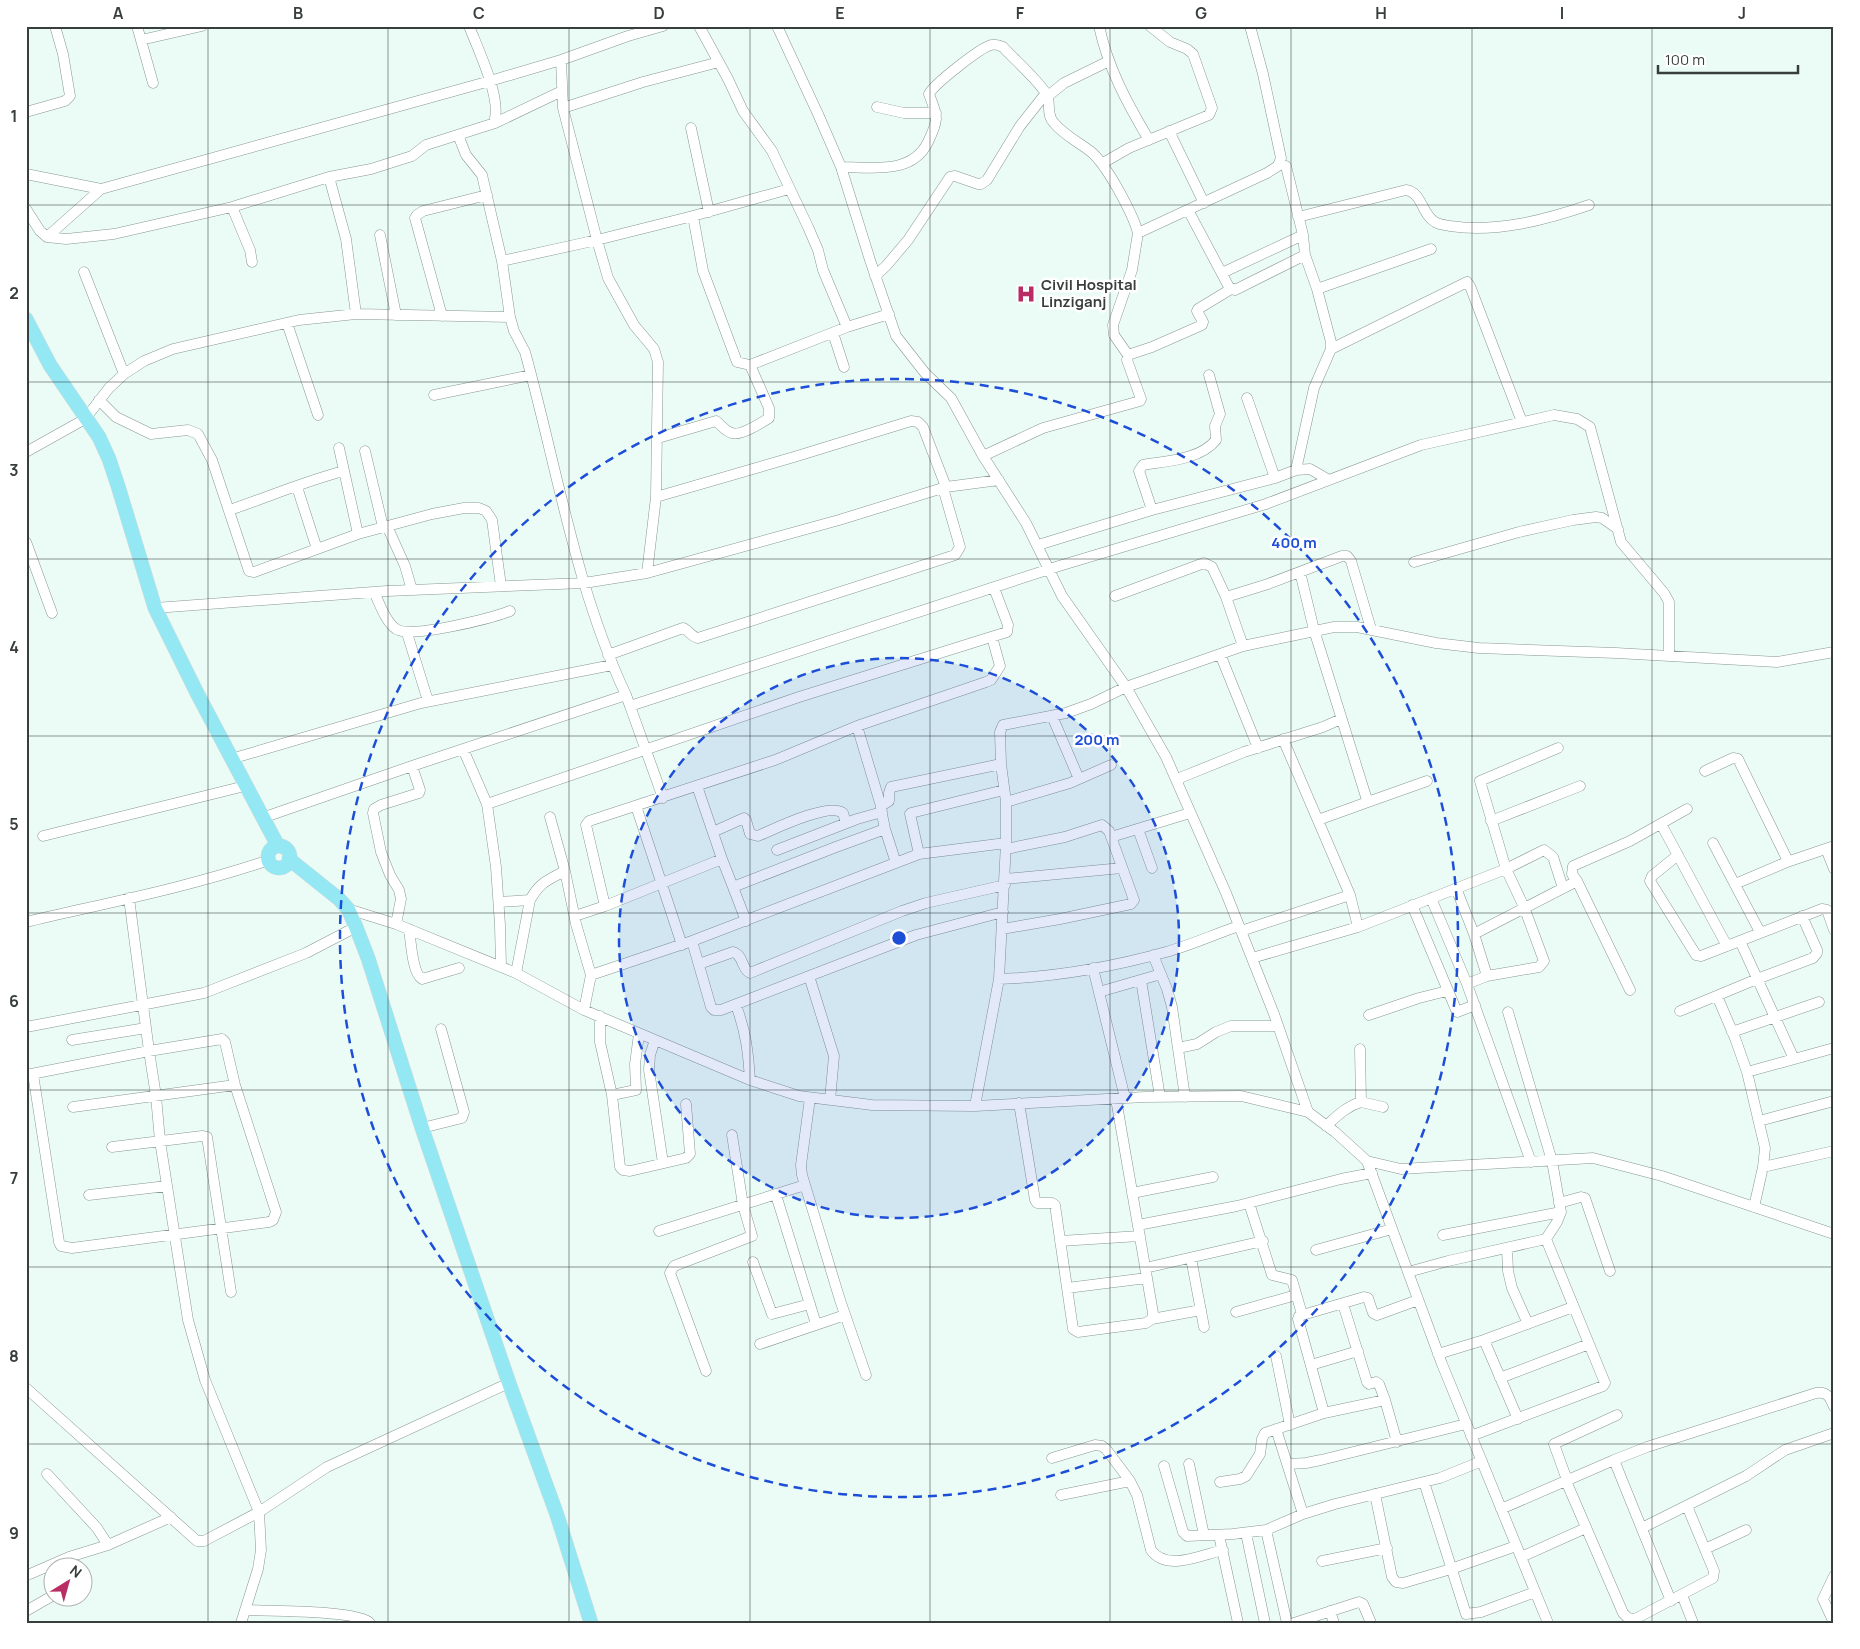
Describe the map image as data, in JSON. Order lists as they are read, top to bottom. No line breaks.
{"places":{"hospital":["Civil Hospital Linziganj"]},"scale_bar":"100 m","north":"top right","grid":{"columns":["A","B","C","D","E","F","G","H","I","J"],"rows":["1","2","3","4","5","6","7","8","9"]},"rings":["400 m","200 m"]}
